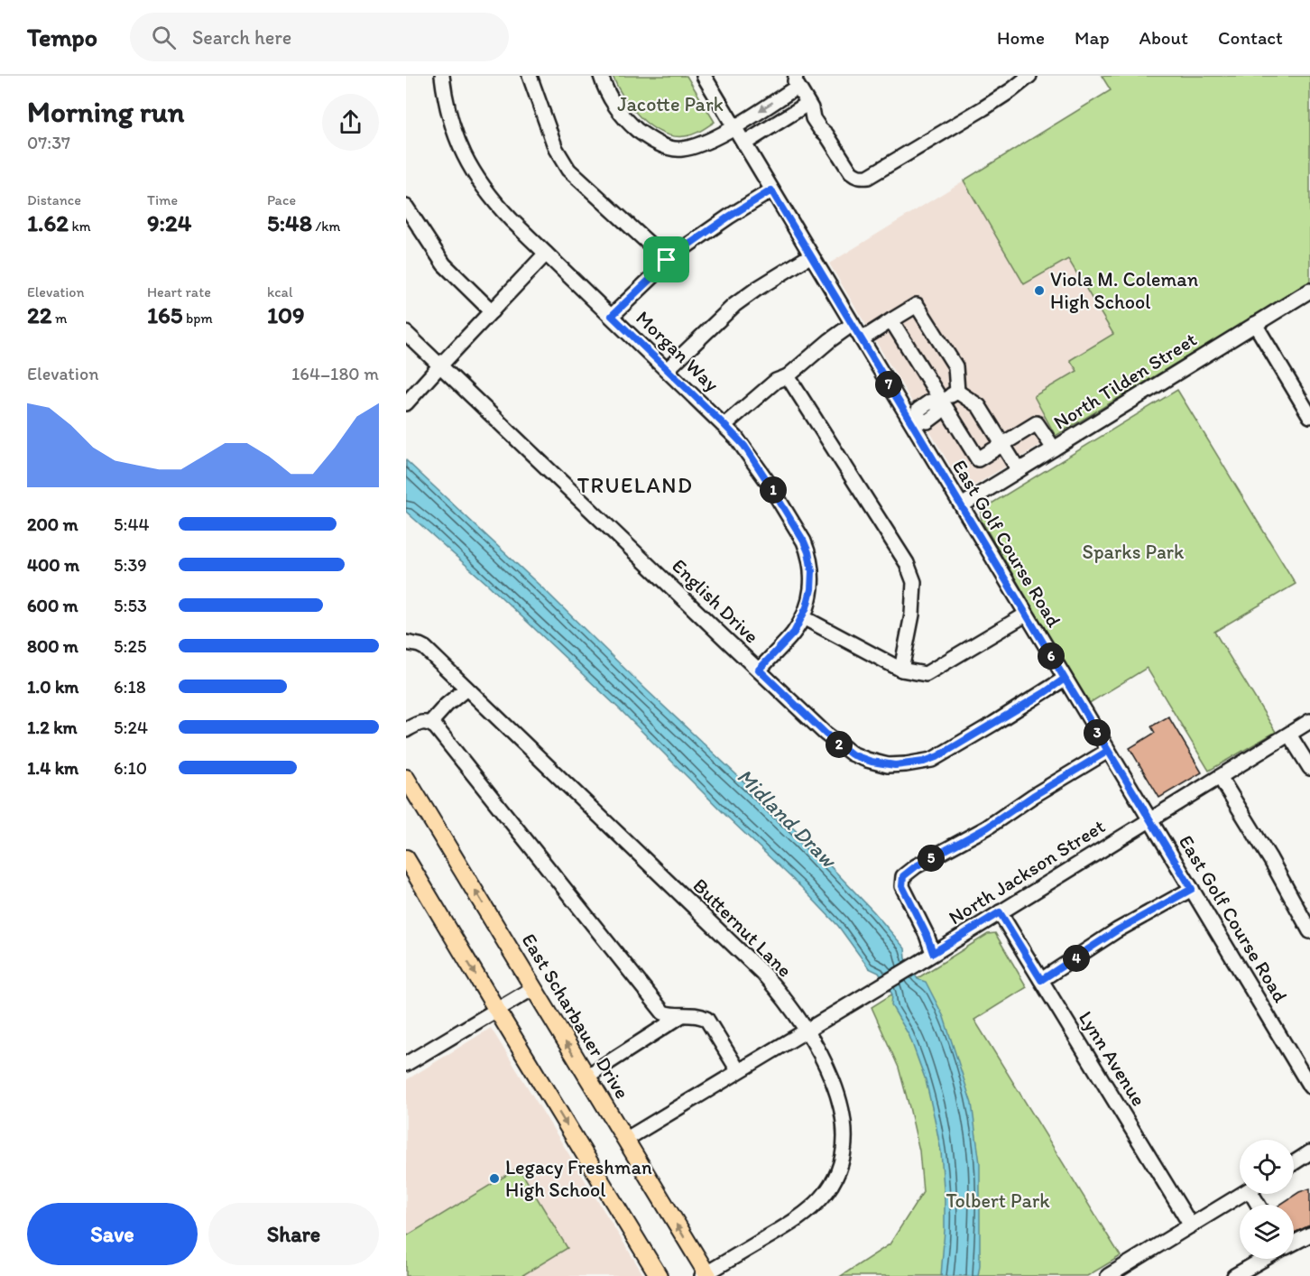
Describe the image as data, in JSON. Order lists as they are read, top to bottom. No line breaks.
{"streets":{"main road":["East Scharbauer Drive"],"street":["Morgan Way","North Tilden Street","East Golf Course Road","English Drive","North Jackson Street","Butternut Lane","Lynn Avenue"]},"crossings":[["Morgan Way","English Drive"],["North Tilden Street","East Golf Course Road"],["East Golf Course Road","English Drive"],["East Golf Course Road","North Jackson Street"],["North Jackson Street","Butternut Lane"],["North Jackson Street","East Scharbauer Drive"],["North Jackson Street","Lynn Avenue"],["Butternut Lane","East Scharbauer Drive"]],"districts":["TRUELAND"],"water":["Midland Draw"],"parks":["Jacotte Park","Sparks Park","Tolbert Park"],"places":["Viola M. Coleman High School","Legacy Freshman High School"],"page":{"header":"Tempo","search":"Search here","nav":["Home","Map","About","Contact"],"heading":["Morning run","07:37"],"stats":[["Distance","1.62 km"],["Time","9:24"],["Pace","5:48 /km"],["Elevation","22 m"],["Heart rate","165 bpm"],["kcal","109"]],"chart":["Elevation","164–180 m"],"pins":["7","1","6","3","2","5","4"],"list":[{"name":"200 m","note":"5:44"},{"name":"400 m","note":"5:39"},{"name":"600 m","note":"5:53"},{"name":"800 m","note":"5:25"},{"name":"1.0 km","note":"6:18"},{"name":"1.2 km","note":"5:24"},{"name":"1.4 km","note":"6:10"}],"buttons":["Save","Share"]}}
